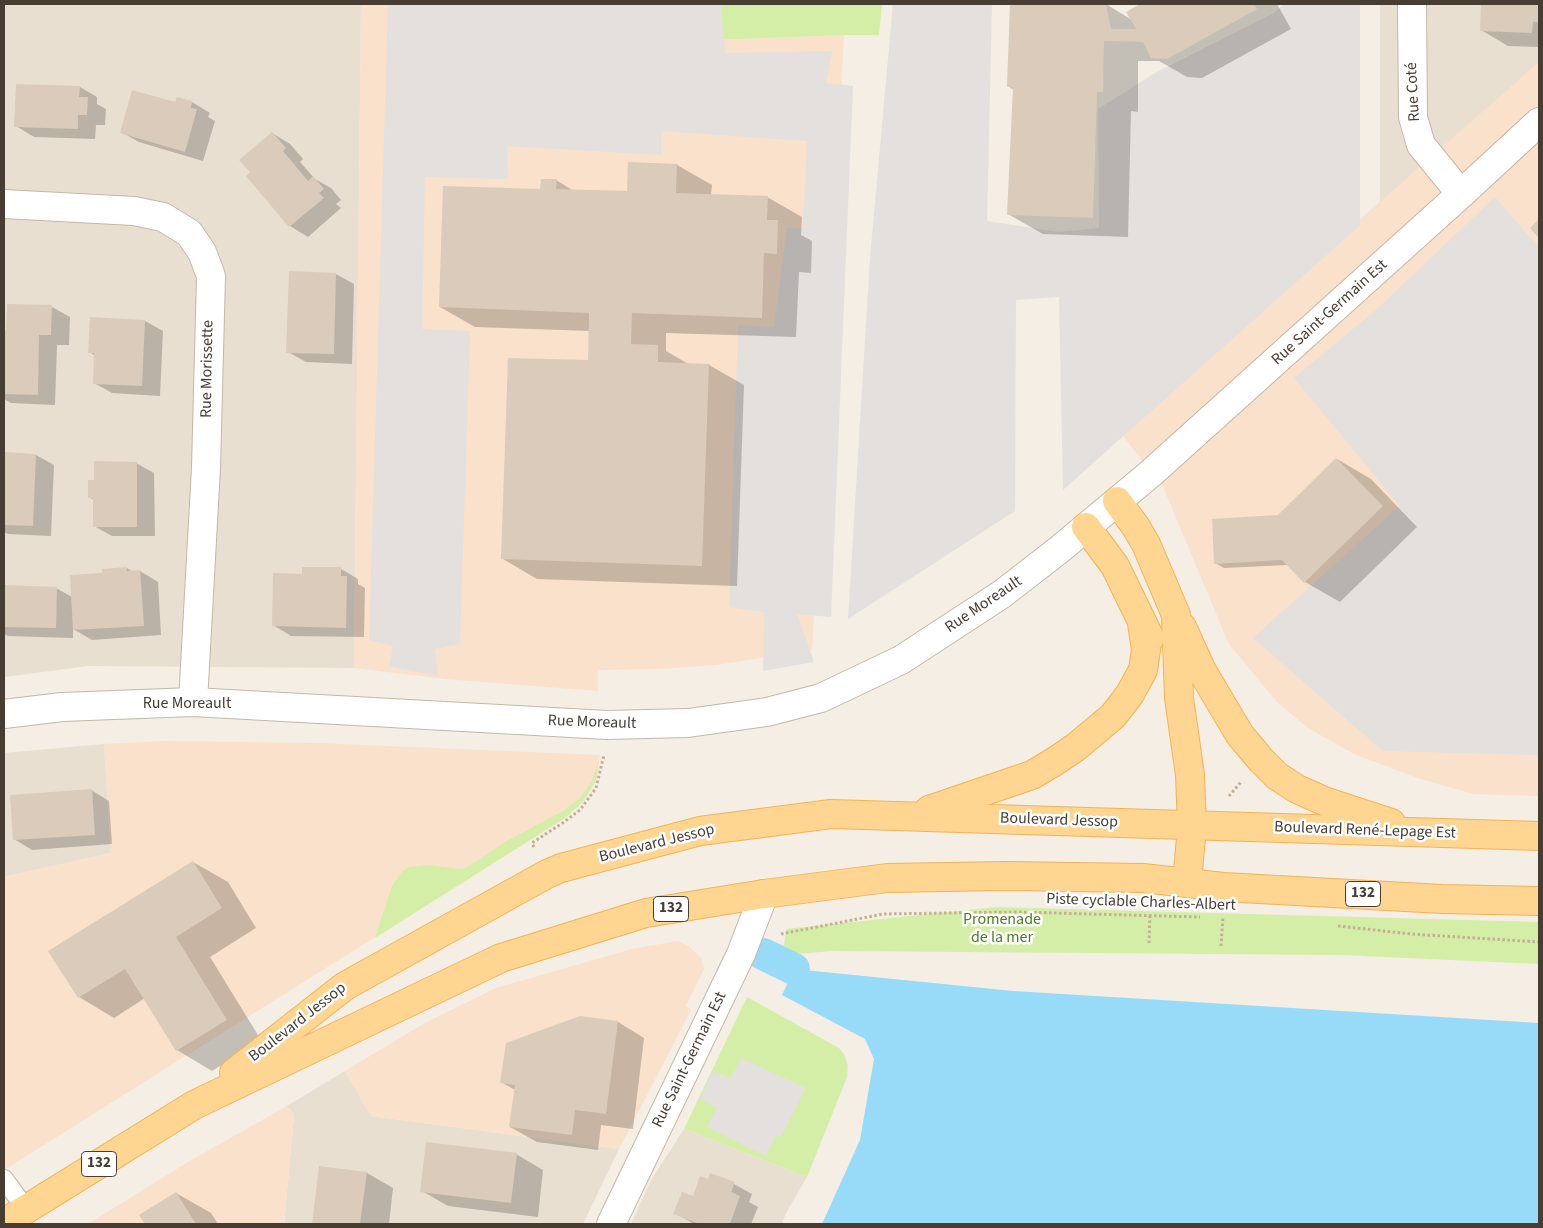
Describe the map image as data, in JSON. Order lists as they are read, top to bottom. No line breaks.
{"streets":{"main road":["Boulevard Jessop","Boulevard René-Lepage Est","132"],"street":["Rue Coté","Rue Saint-Germain Est","Rue Morissette","Rue Moreault"],"path":["Piste cyclable Charles-Albert"]},"crossings":[["Rue Coté","Rue Saint-Germain Est"],["Rue Saint-Germain Est","Rue Moreault"],["Rue Saint-Germain Est","Boulevard Jessop"],["Rue Saint-Germain Est","Piste cyclable Charles-Albert"],["Rue Morissette","Rue Moreault"],["Boulevard Jessop","Boulevard René-Lepage Est"],["Boulevard Jessop","132"]],"parks":["Promenade de la mer"]}
